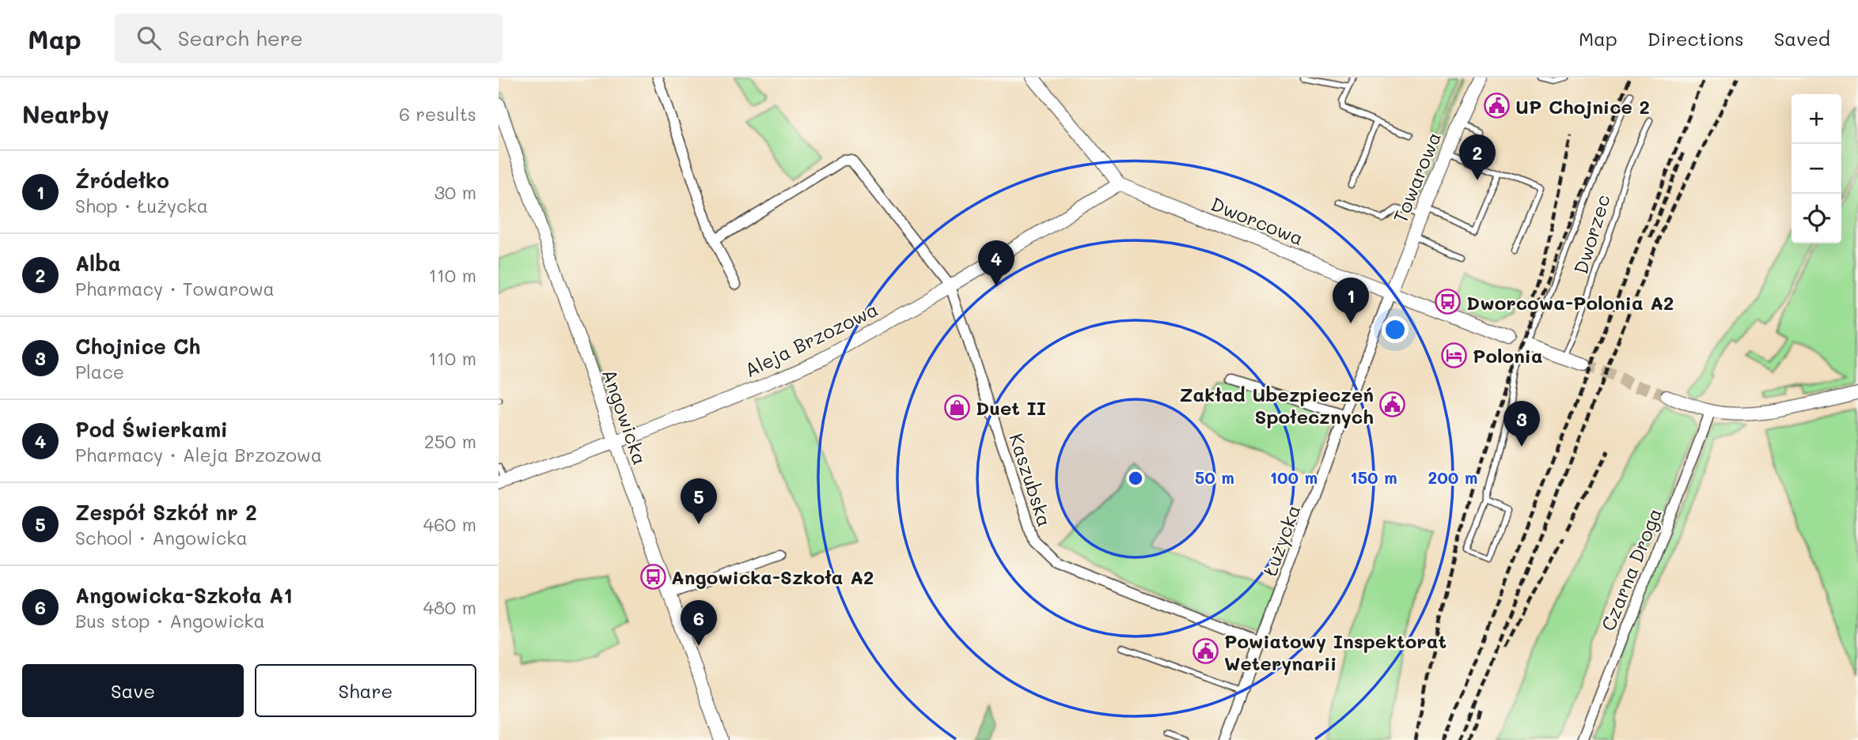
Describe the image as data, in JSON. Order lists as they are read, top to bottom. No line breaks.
{"streets":{"street":["Towarowa","Dworcowa","Aleja Brzozowa","Angowicka","Kaszubska","Łużycka","Czarna Droga"],"lane":["Dworzec"]},"crossings":[["Towarowa","Dworcowa"],["Towarowa","Łużycka"],["Dworcowa","Aleja Brzozowa"],["Dworcowa","Łużycka"],["Aleja Brzozowa","Angowicka"],["Aleja Brzozowa","Kaszubska"],["Kaszubska","Łużycka"]],"places":{"public building":["UP Chojnice 2","Zakład Ubezpieczeń Społecznych","Powiatowy Inspektorat Weterynarii"],"bus stop":["Dworcowa-Polonia A2","Angowicka-Szkoła A2"],"hotel":["Polonia"],"shop":["Duet II"]},"page":{"header":"Map","search":"Search here","nav":["Map","Directions","Saved"],"heading":["Nearby","6 results"],"map_buttons":["+","−"],"pins":["2","4","1","3","5","6"],"list":[{"mark":"1","name":"Źródełko","note":"Shop · Łużycka","value":"30 m"},{"mark":"2","name":"Alba","note":"Pharmacy · Towarowa","value":"110 m"},{"mark":"3","name":"Chojnice Ch","note":"Place","value":"110 m"},{"mark":"4","name":"Pod Świerkami","note":"Pharmacy · Aleja Brzozowa","value":"250 m"},{"mark":"5","name":"Zespół Szkół nr 2","note":"School · Angowicka","value":"460 m"},{"mark":"6","name":"Angowicka-Szkoła A1","note":"Bus stop · Angowicka","value":"480 m"}],"buttons":["Save","Share"]},"rings":["50 m","100 m","150 m","200 m"]}
